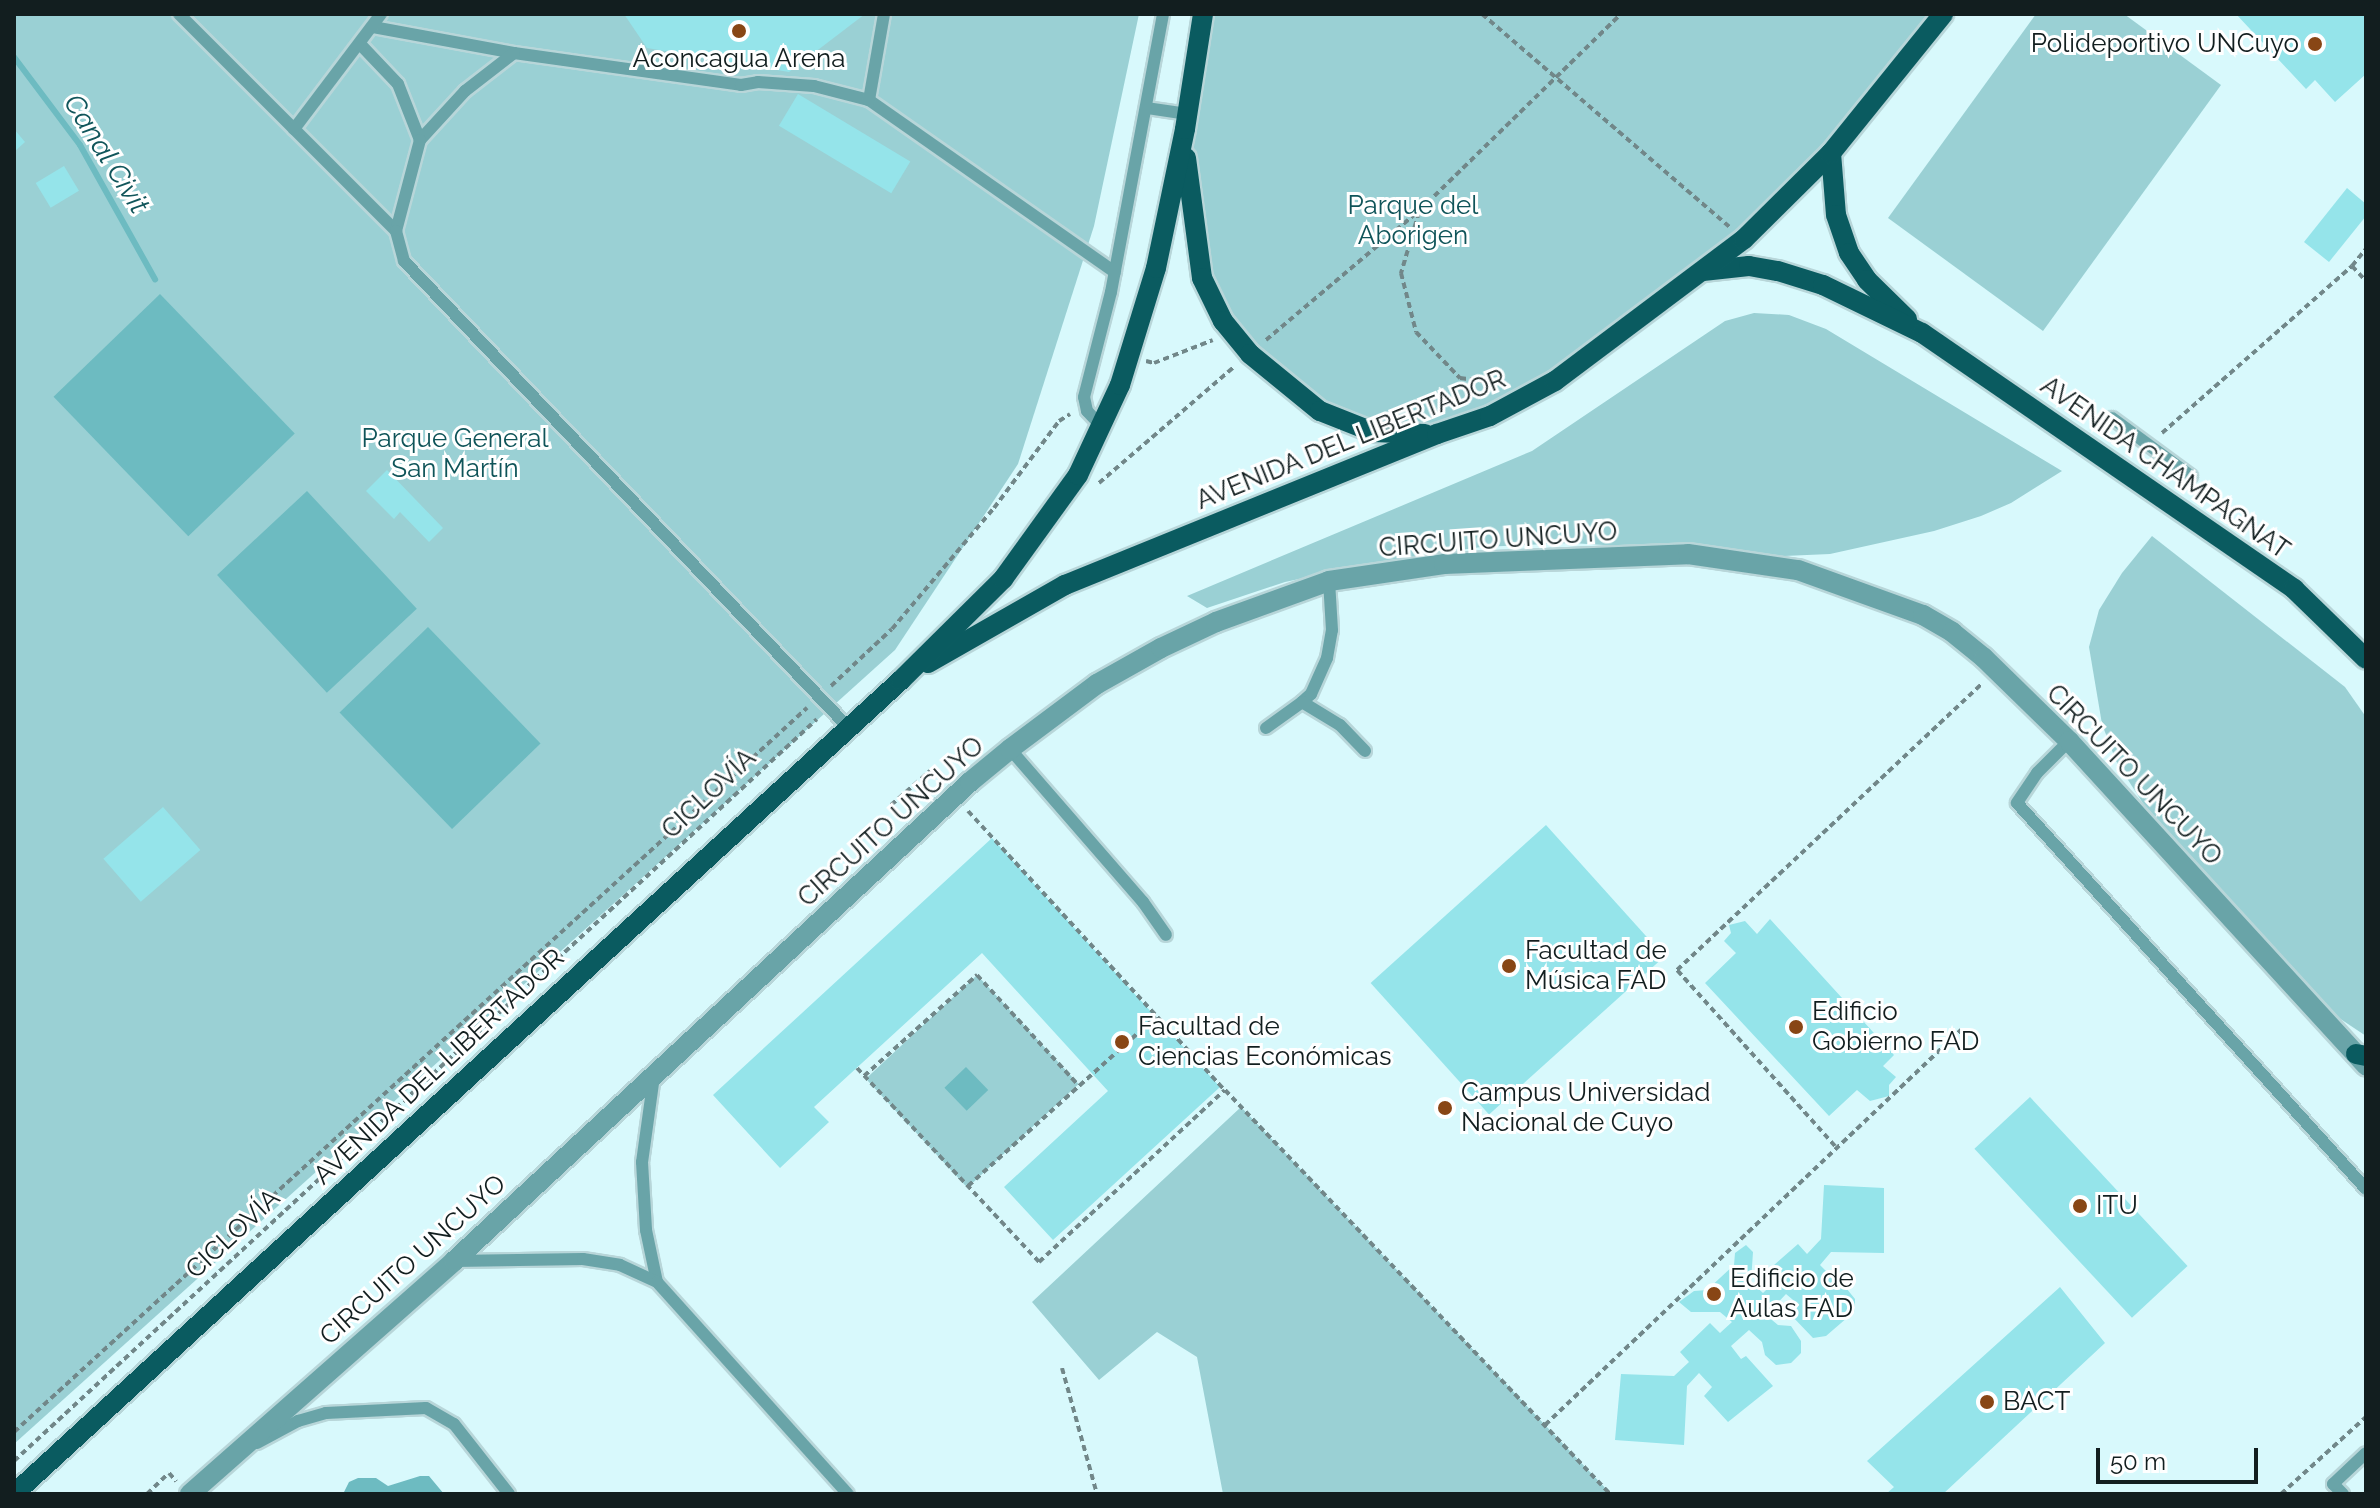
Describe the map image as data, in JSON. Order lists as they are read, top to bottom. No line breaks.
{"streets":{"main road":["AVENIDA DEL LIBERTADOR","AVENIDA CHAMPAGNAT"],"street":["CIRCUITO UNCUYO"],"path":["CICLOVÍA"]},"crossings":[["AVENIDA DEL LIBERTADOR","AVENIDA CHAMPAGNAT"]],"water":["Canal Civit"],"parks":["Parque del Aborigen","Parque General San Martín"],"places":["Aconcagua Arena","Polideportivo UNCuyo","Facultad de Música FAD","Edificio Gobierno FAD","Facultad de Ciencias Económicas","Campus Universidad Nacional de Cuyo","ITU","Edificio de Aulas FAD","BACT"],"scale_bar":"50 m"}
